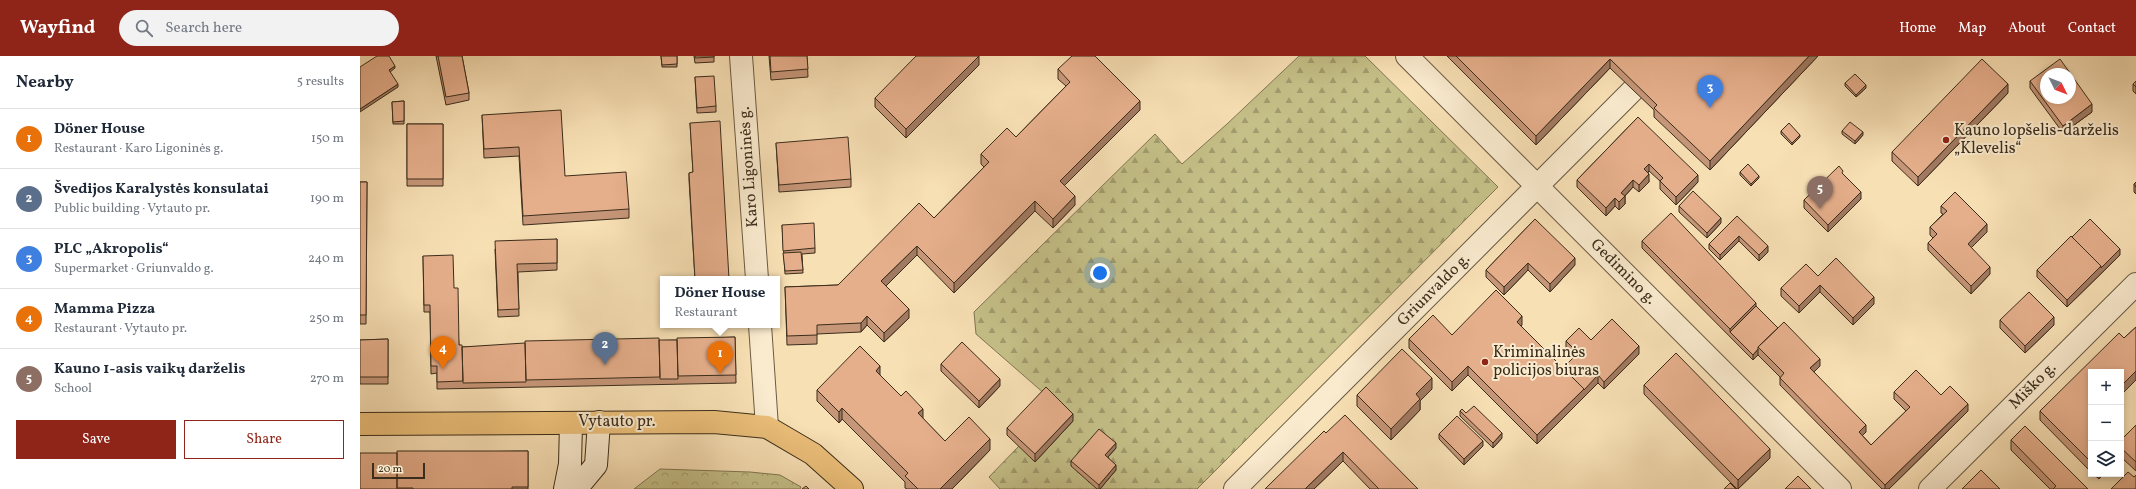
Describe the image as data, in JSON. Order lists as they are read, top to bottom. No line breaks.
{"streets":{"main road":["Vytauto pr."],"street":["Karo Ligoninės g.","Gedimino g.","Griunvaldo g.","Miško g."]},"crossings":[["Gedimino g.","Griunvaldo g."]],"places":["Kauno lopšelis-darželis „Klevelis“","Kriminalinės policijos biuras"],"scale_bar":"20 m","north":"bottom right","page":{"header":"Wayfind","search":"Search here","nav":["Home","Map","About","Contact"],"heading":["Nearby","5 results"],"pins":["3","5","2","4","1"],"list":[{"mark":"1","name":"Döner House","note":"Restaurant · Karo Ligoninės g.","value":"150 m"},{"mark":"2","name":"Švedijos Karalystės konsulatai","note":"Public building · Vytauto pr.","value":"190 m"},{"mark":"3","name":"PLC „Akropolis“","note":"Supermarket · Griunvaldo g.","value":"240 m"},{"mark":"4","name":"Mamma Pizza","note":"Restaurant · Vytauto pr.","value":"250 m"},{"mark":"5","name":"Kauno 1-asis vaikų darželis","note":"School","value":"270 m"}],"popup":["Döner House","Restaurant"],"map_buttons":["+","−"],"buttons":["Save","Share"],"scale":"20 m"}}
